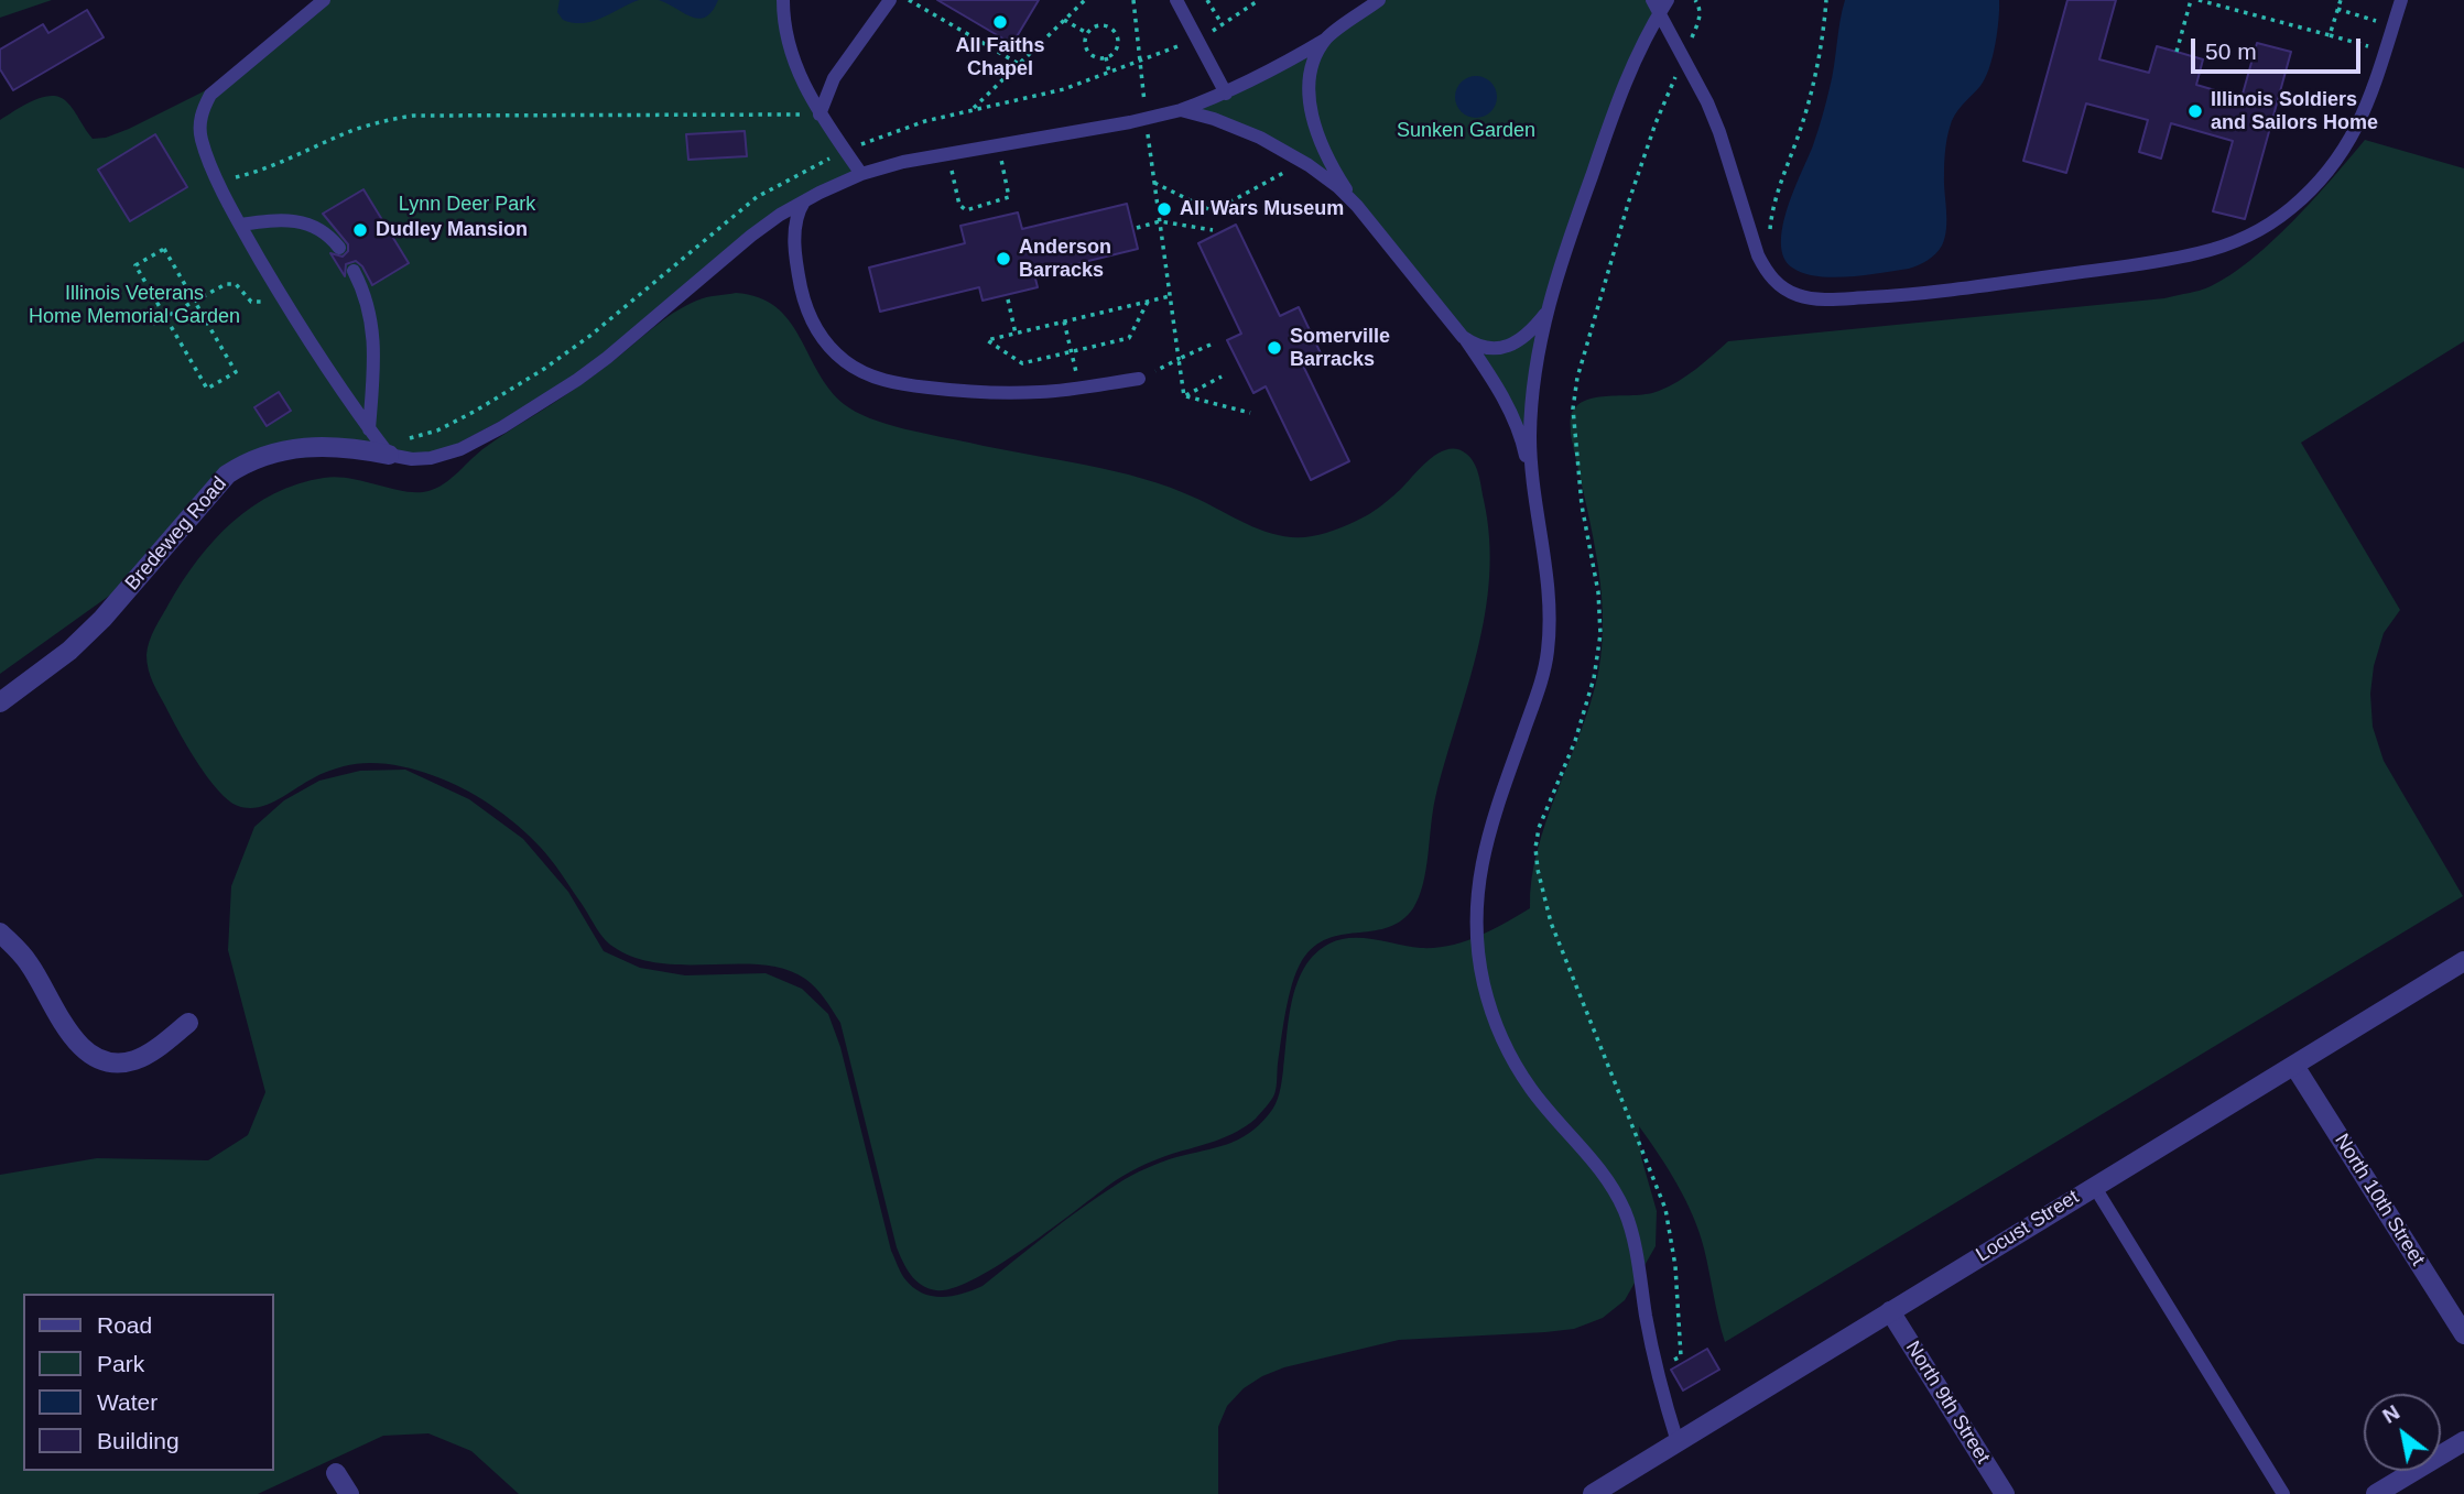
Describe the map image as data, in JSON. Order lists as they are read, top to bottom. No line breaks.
{"streets":{"street":["Bredeweg Road","North 10th Street","Locust Street","North 9th Street"]},"crossings":[["North 10th Street","Locust Street"],["Locust Street","North 9th Street"]],"parks":["Sunken Garden","Lynn Deer Park","Illinois Veterans Home Memorial Garden"],"places":["All Faiths Chapel","Illinois Soldiers and Sailors Home","All Wars Museum","Dudley Mansion","Anderson Barracks","Somerville Barracks"],"legend":["Road","Park","Water","Building"],"scale_bar":"50 m","north":"top left"}
